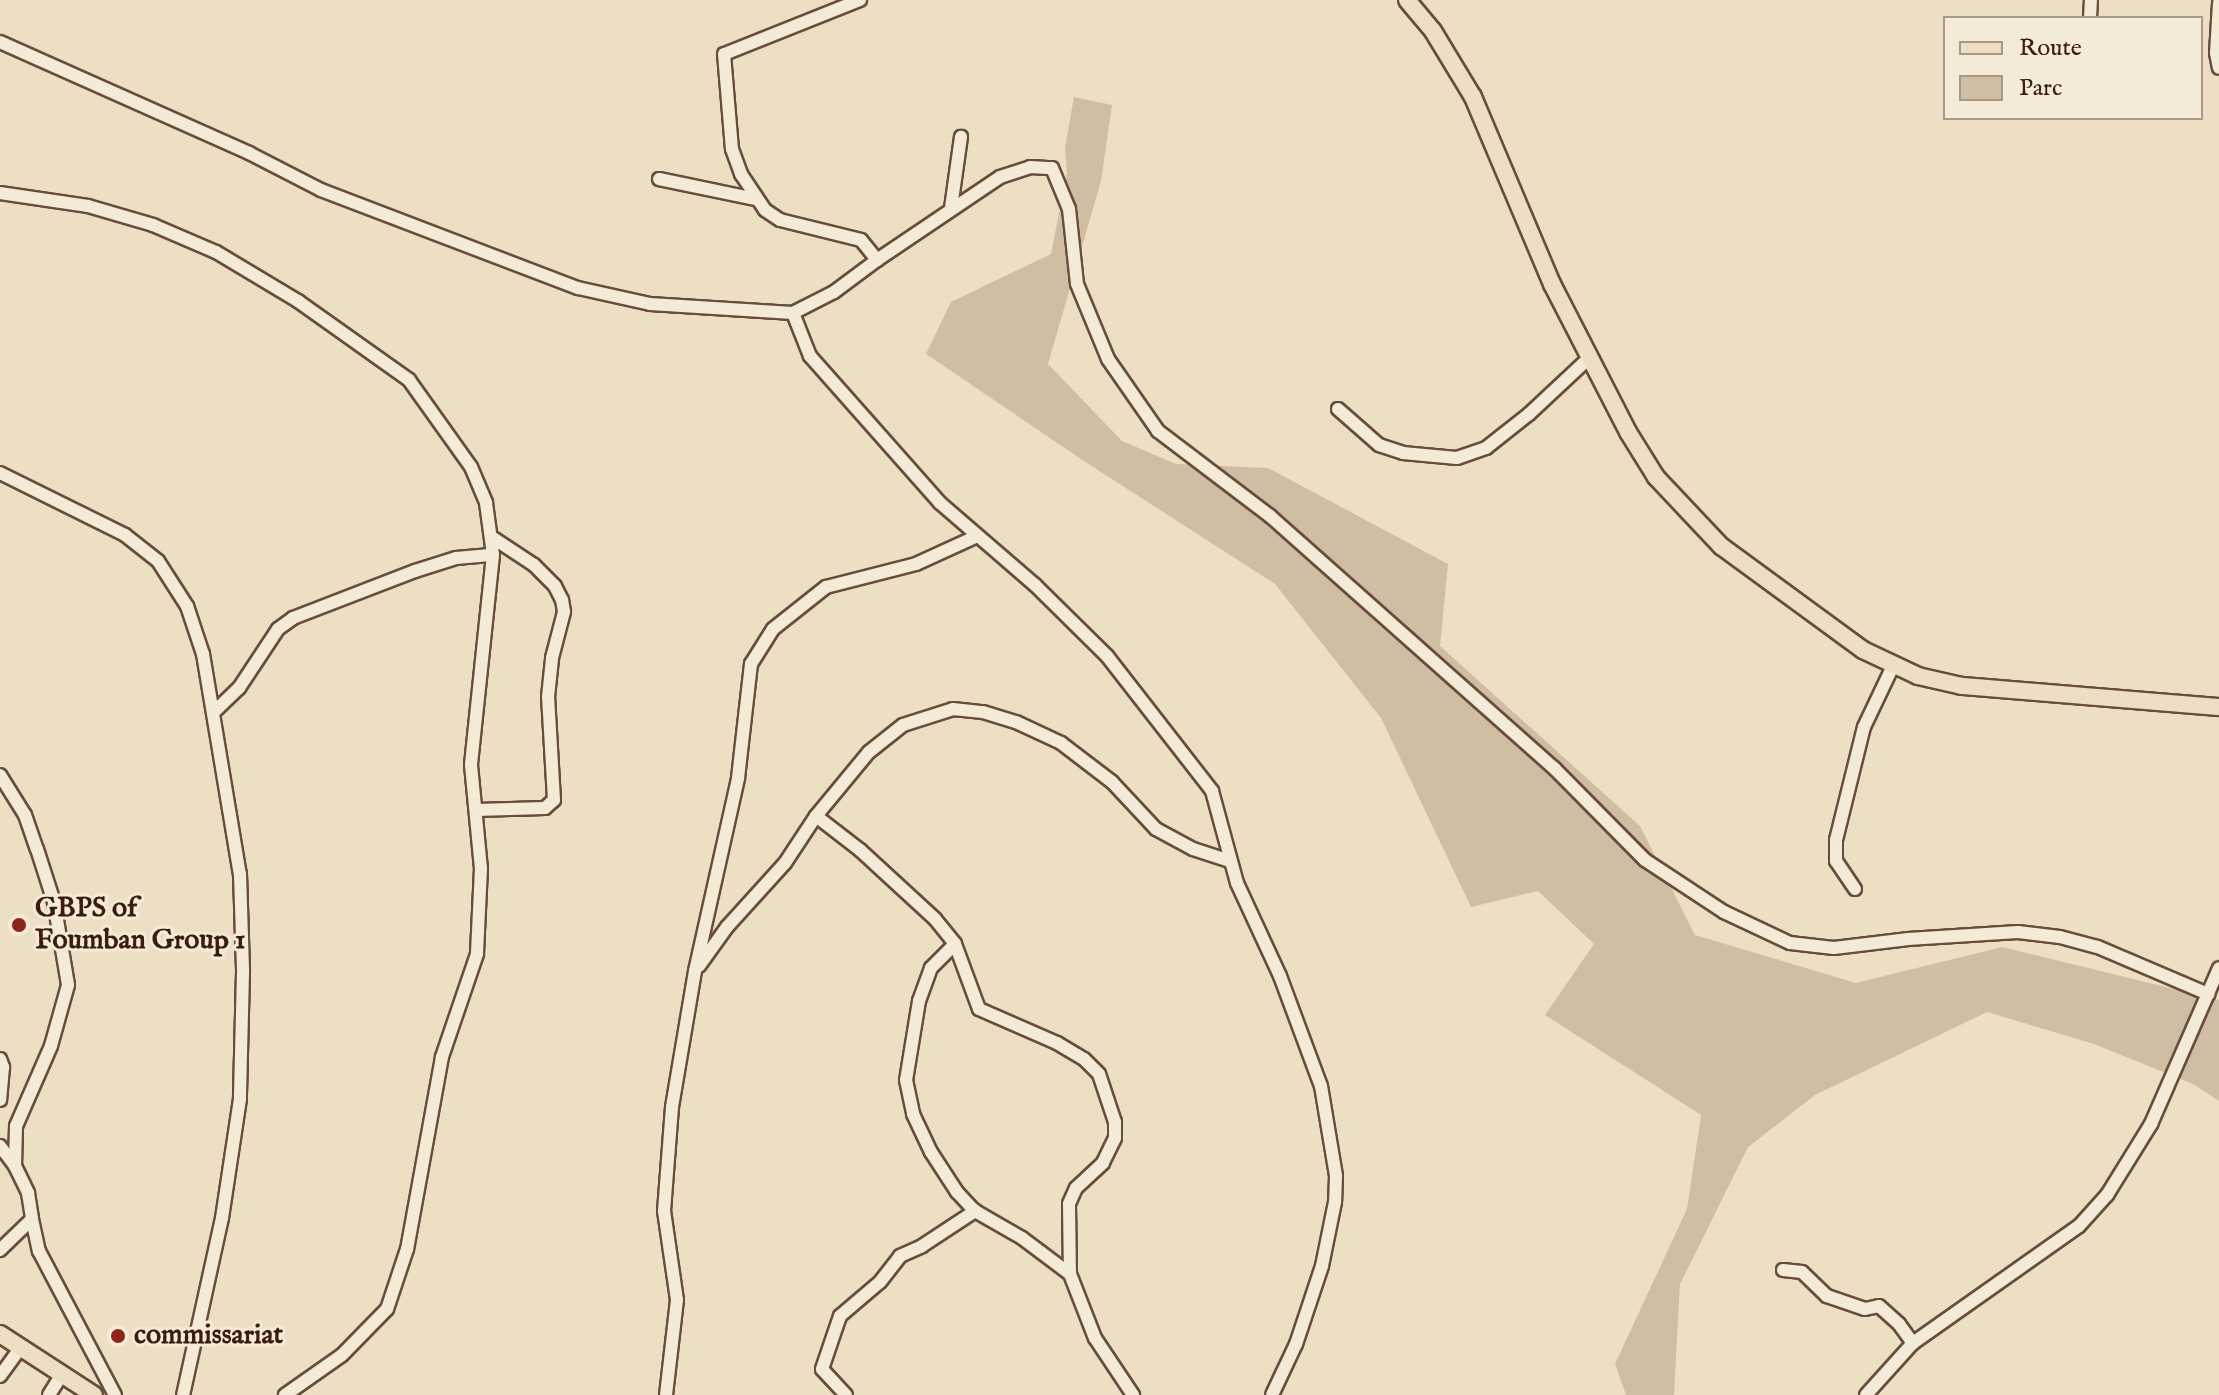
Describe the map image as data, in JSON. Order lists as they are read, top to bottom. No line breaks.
{"places":["GBPS of Foumban Group 1","commissariat"],"legend":["Route","Parc"]}
